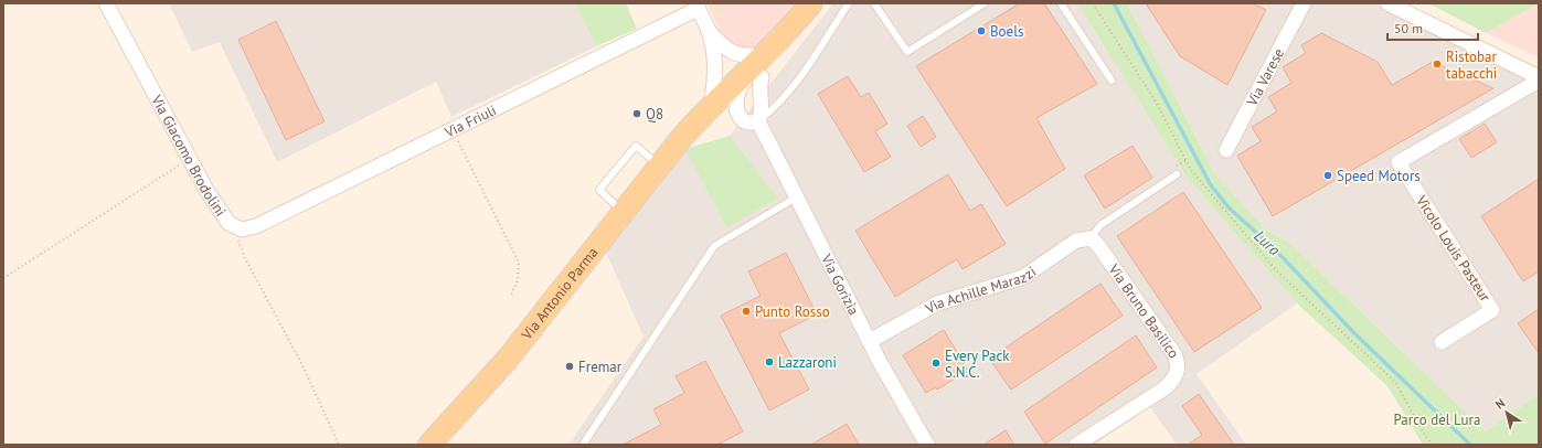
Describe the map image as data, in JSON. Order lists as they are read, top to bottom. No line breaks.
{"streets":{"main road":["Via Antonio Parma"],"street":["Via Varese","Via Friuli","Via Giacomo Brodolini","Vicolo Louis Pasteur","Via Gorizia","Via Achille Marazzi","Via Bruno Basilico"]},"crossings":[["Via Friuli","Via Giacomo Brodolini"],["Via Gorizia","Via Achille Marazzi"],["Via Achille Marazzi","Via Bruno Basilico"]],"water":["Lura"],"parks":["Parco del Lura"],"places":["Boels","Ristobar tabacchi","Q8","Speed Motors","Punto Rosso","Lazzaroni","Every Pack S.N.C.","Fremar"],"scale_bar":"50 m","north":"top left"}
